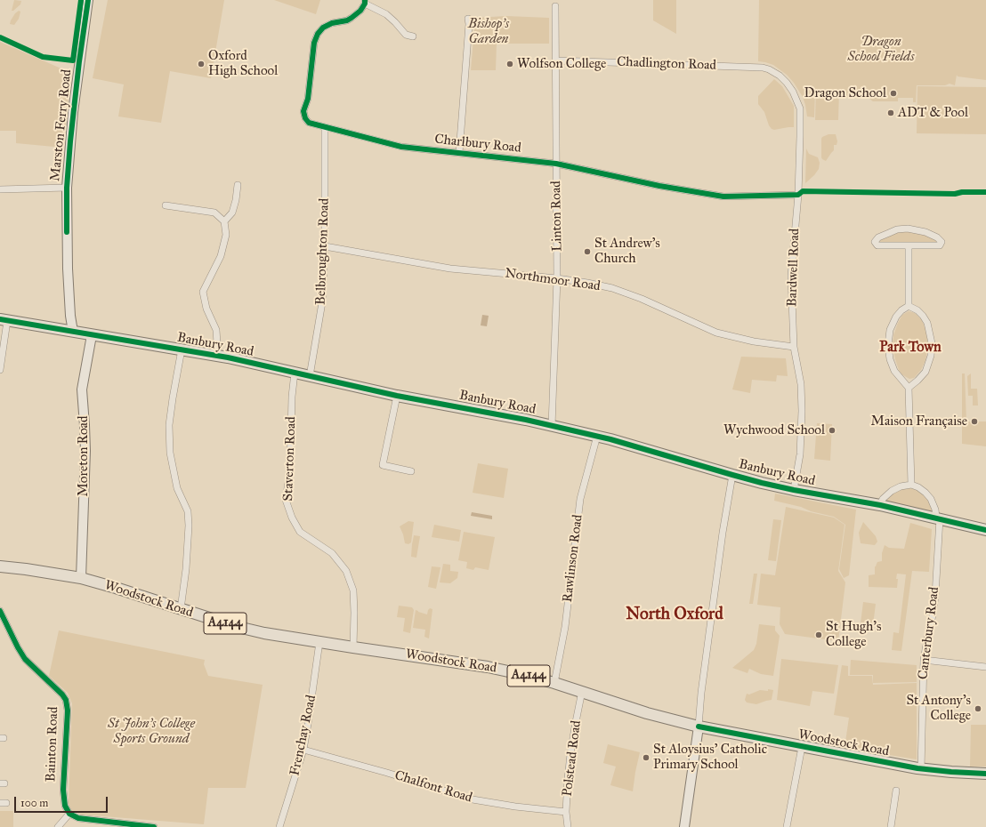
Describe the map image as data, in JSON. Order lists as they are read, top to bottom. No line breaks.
{"streets":{"main road":["Marston Ferry Road","Banbury Road","Moreton Road","Woodstock Road","A4144"],"street":["Chadlington Road","Charlbury Road","Linton Road","Belbroughton Road","Bardwell Road","Northmoor Road","Staverton Road","Rawlinson Road","Canterbury Road","Frenchay Road","Bainton Road","Polstead Road","Chalfont Road"]},"crossings":[["Chadlington Road","Linton Road"],["Chadlington Road","Bardwell Road"],["Marston Ferry Road","Banbury Road"],["Charlbury Road","Linton Road"],["Charlbury Road","Belbroughton Road"],["Charlbury Road","Bardwell Road"],["Linton Road","Northmoor Road"],["Linton Road","Banbury Road"],["Belbroughton Road","Northmoor Road"],["Belbroughton Road","Banbury Road"],["Bardwell Road","Northmoor Road"],["Bardwell Road","Banbury Road"],["Banbury Road","Moreton Road"],["Banbury Road","Staverton Road"],["Banbury Road","Rawlinson Road"],["Banbury Road","Canterbury Road"],["Moreton Road","Woodstock Road"],["Staverton Road","Woodstock Road"],["Rawlinson Road","Woodstock Road"],["Woodstock Road","Canterbury Road"],["Woodstock Road","Frenchay Road"],["Woodstock Road","Polstead Road"],["Frenchay Road","Chalfont Road"],["Polstead Road","Chalfont Road"]],"districts":["Park Town","North Oxford"],"parks":["Bishop's Garden","Dragon School Fields","St John's College Sports Ground"],"places":["Oxford High School","Wolfson College","Dragon School","ADT & Pool","St Andrew's Church","Maison Française","Wychwood School","St Hugh's College","St Antony's College","St Aloysius' Catholic Primary School"],"scale_bar":"100 m"}
